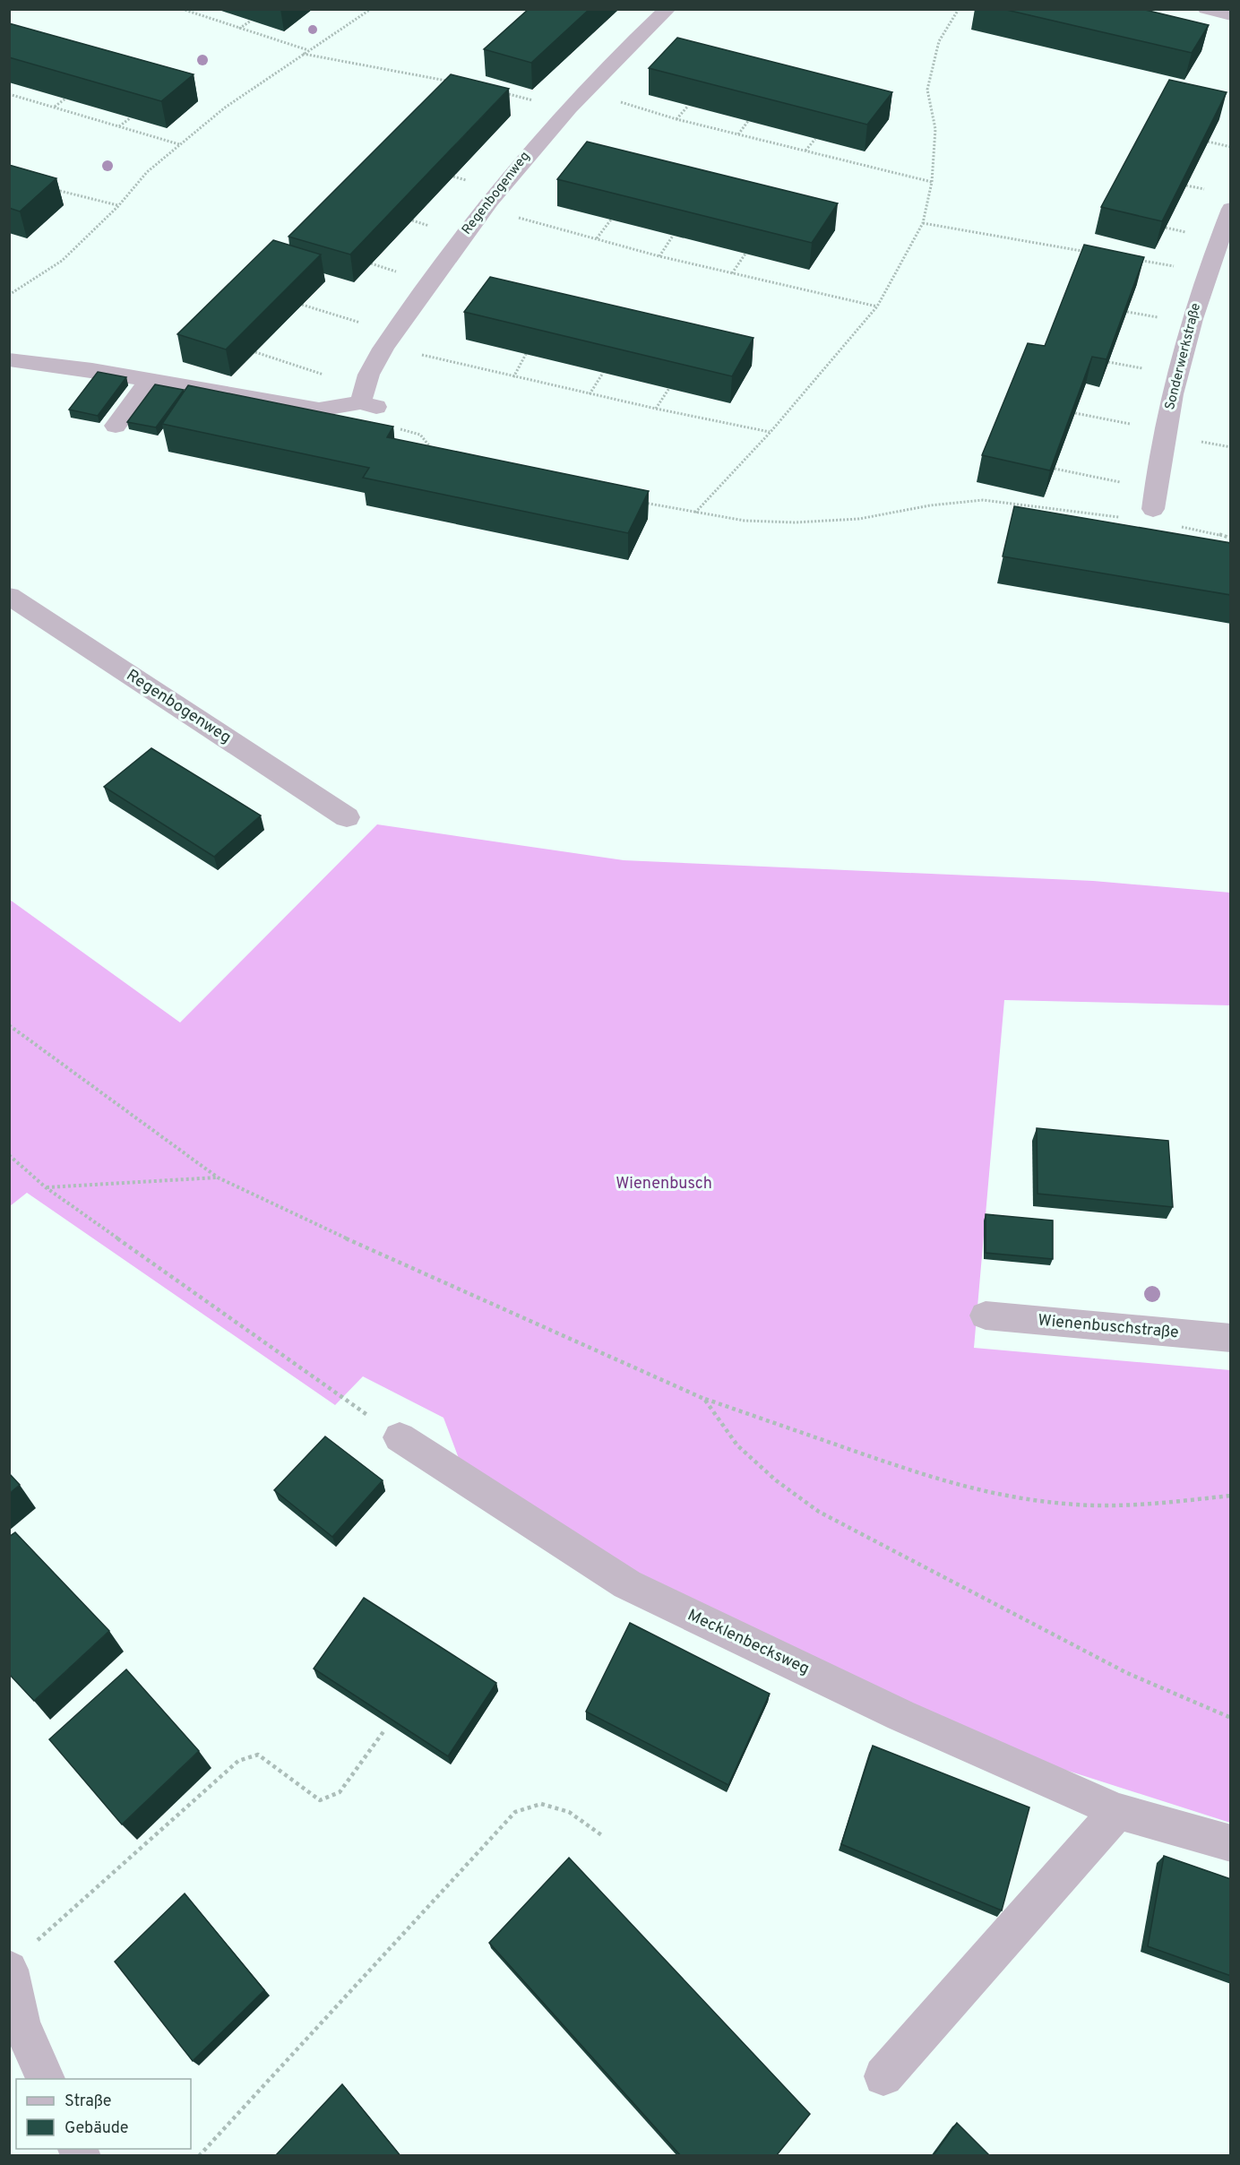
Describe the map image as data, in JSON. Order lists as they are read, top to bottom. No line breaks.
{"streets":{"street":["Regenbogenweg","Sonderwerkstraße","Wienenbuschstraße","Mecklenbecksweg"]},"parks":["Wienenbusch"],"legend":["Straße","Gebäude"]}
